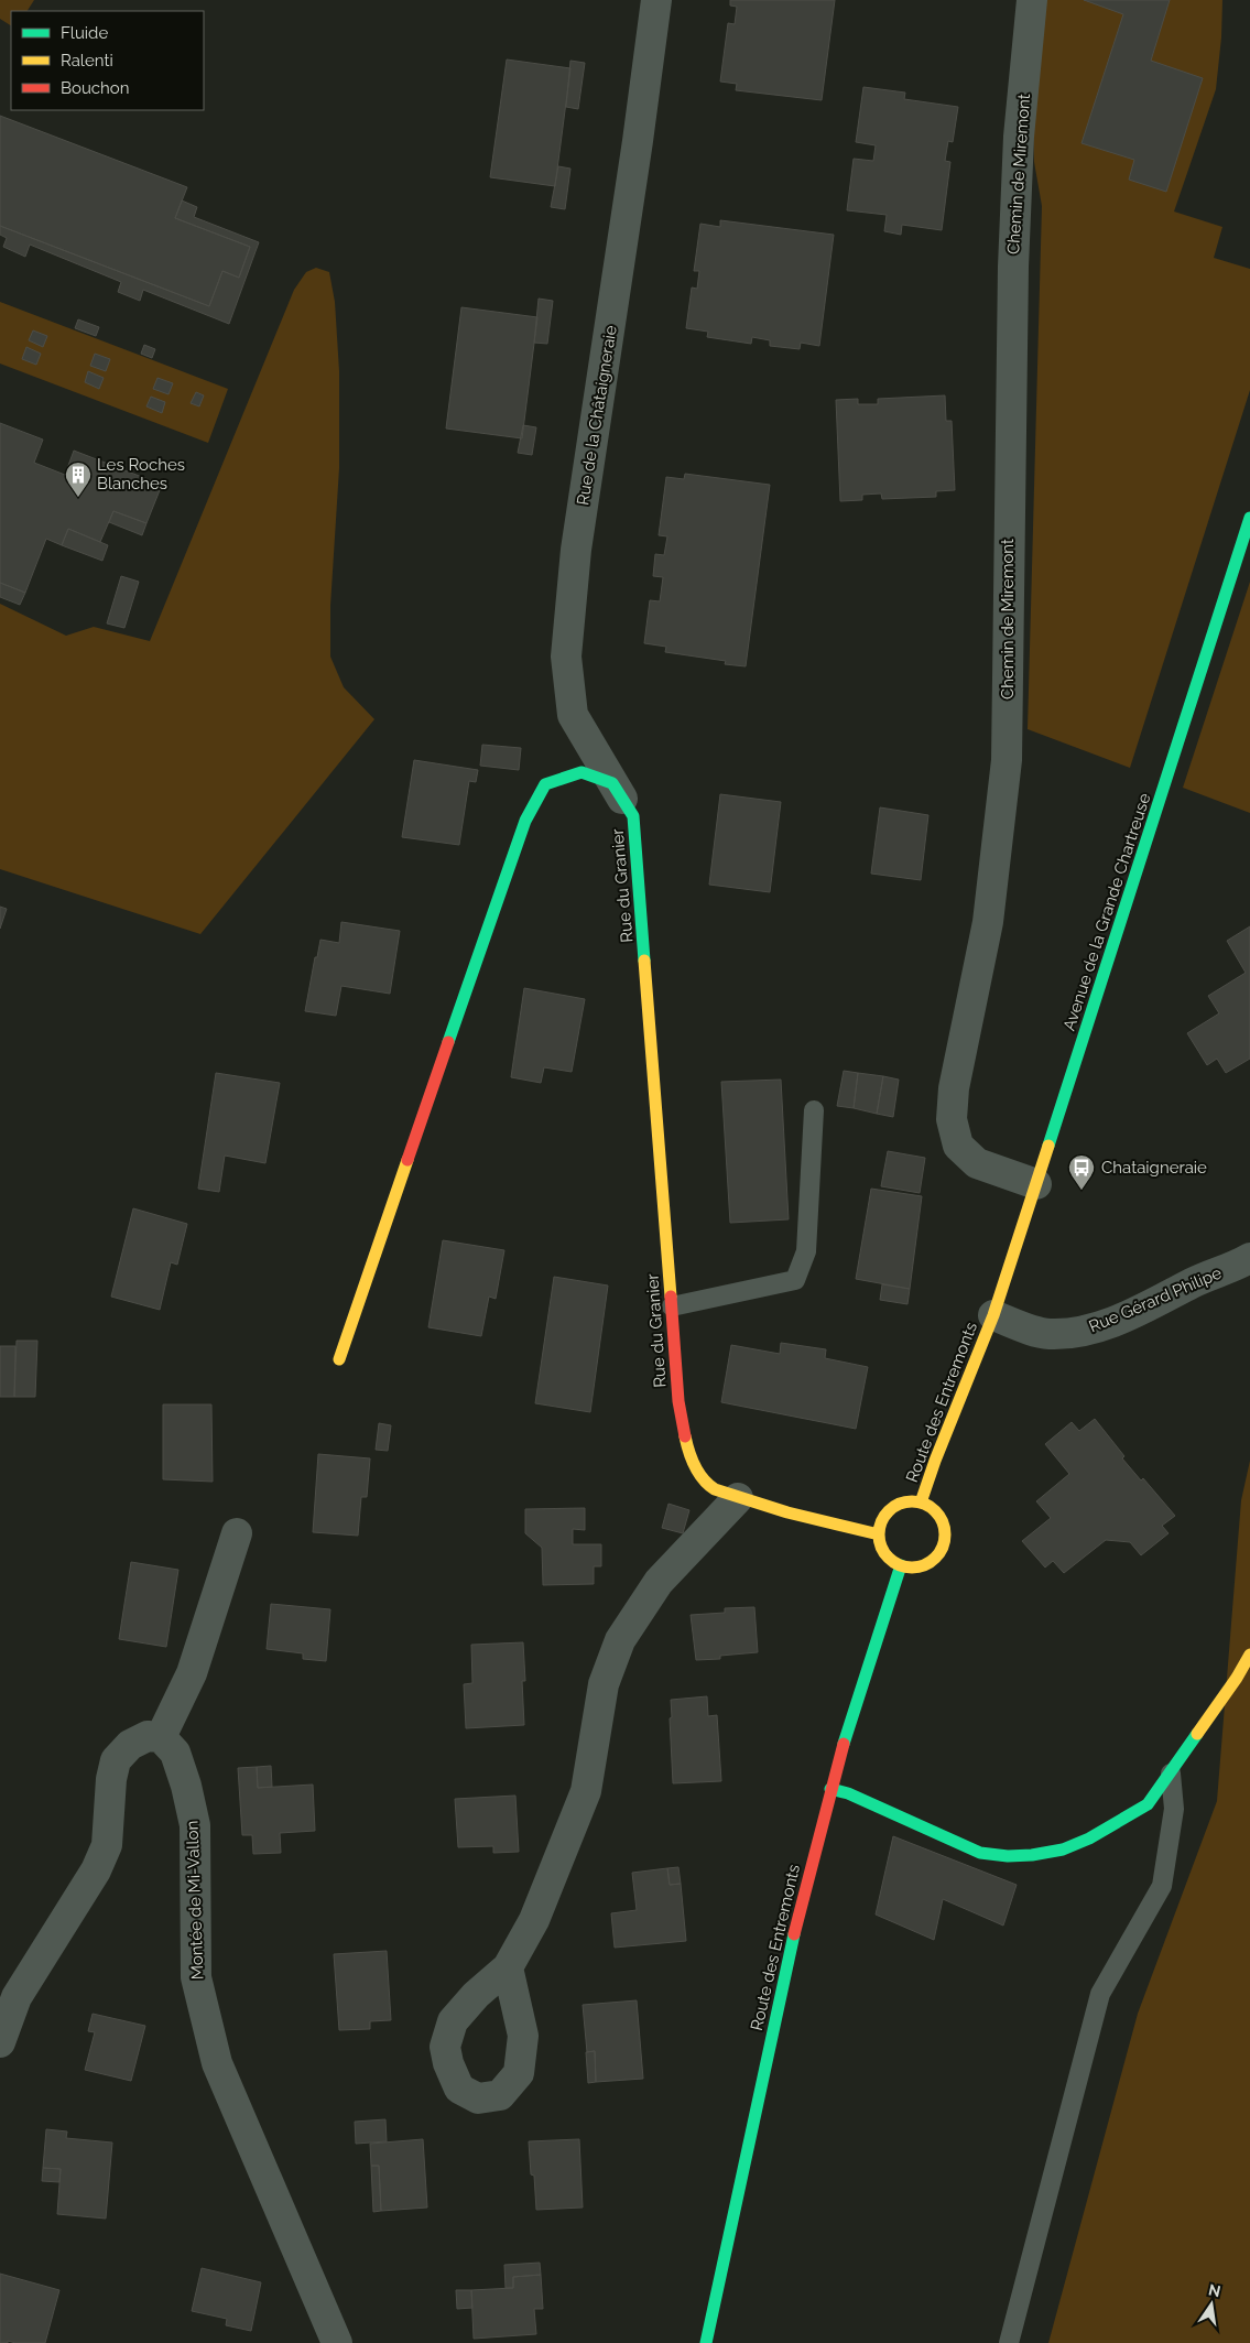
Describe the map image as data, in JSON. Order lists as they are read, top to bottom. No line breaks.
{"streets":{"street":["Chemin de Miremont","Rue de la Châtaigneraie","Rue du Granier","Avenue de la Grande Chartreuse","Rue Gérard Philipe","Route des Entremonts","Montée de Mi-Vallon"]},"crossings":[["Chemin de Miremont","Avenue de la Grande Chartreuse"],["Rue de la Châtaigneraie","Rue du Granier"],["Rue du Granier","Route des Entremonts"],["Avenue de la Grande Chartreuse","Rue Gérard Philipe"],["Avenue de la Grande Chartreuse","Route des Entremonts"],["Rue Gérard Philipe","Route des Entremonts"]],"places":{"building":["Les Roches Blanches"],"bus stop":["Chataigneraie"]},"legend":["Fluide","Ralenti","Bouchon"],"north":"top"}
